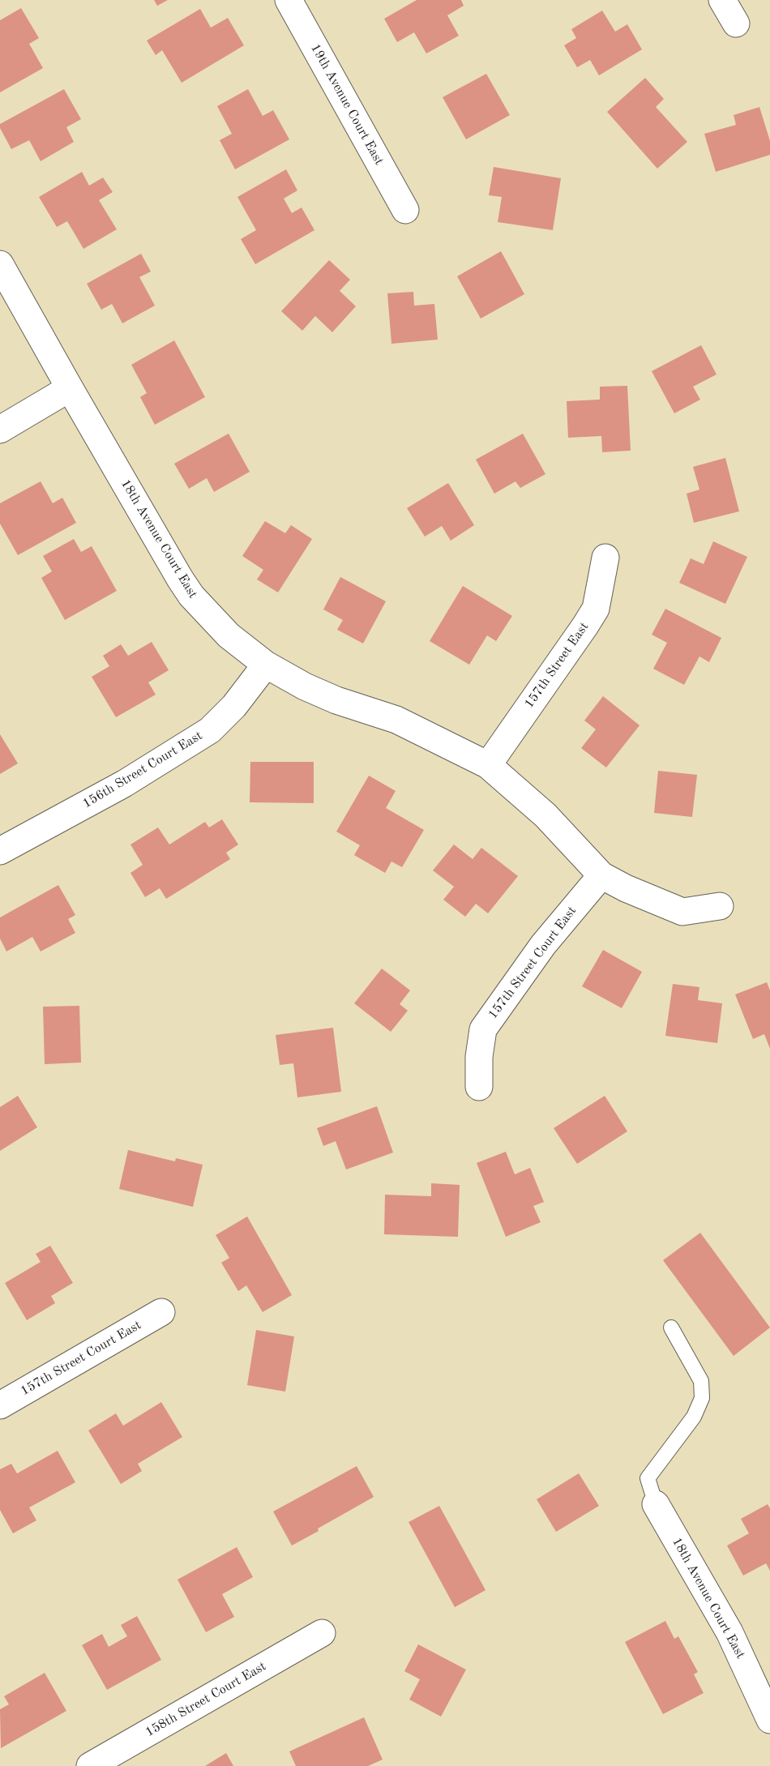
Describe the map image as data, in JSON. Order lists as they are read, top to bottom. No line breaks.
{"streets":{"street":["19th Avenue Court East","18th Avenue Court East","157th Street East","156th Street Court East","157th Street Court East","158th Street Court East"]},"crossings":[["18th Avenue Court East","157th Street East"],["18th Avenue Court East","156th Street Court East"],["18th Avenue Court East","157th Street Court East"]]}
